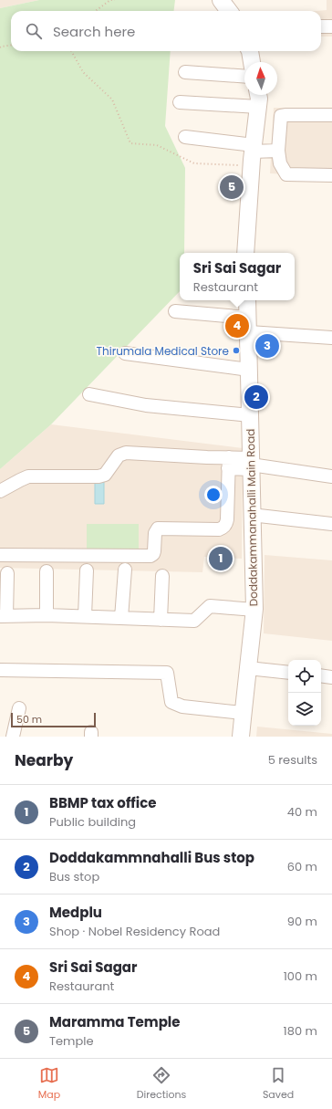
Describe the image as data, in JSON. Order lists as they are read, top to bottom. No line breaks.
{"streets":{"street":["Doddakammanahalli Main Road"]},"places":["Thirumala Medical Store"],"scale_bar":"50 m","north":"top","page":{"search":"Search here","pins":["5","4","3","2","1"],"popup":["Sri Sai Sagar","Restaurant"],"scale":"50 m","heading":["Nearby","5 results"],"list":[{"mark":"1","name":"BBMP tax office","note":"Public building","value":"40 m"},{"mark":"2","name":"Doddakammnahalli Bus stop","note":"Bus stop","value":"60 m"},{"mark":"3","name":"Medplu","note":"Shop · Nobel Residency Road","value":"90 m"},{"mark":"4","name":"Sri Sai Sagar","note":"Restaurant","value":"100 m"},{"mark":"5","name":"Maramma Temple","note":"Temple","value":"180 m"}],"nav":["Map","Directions","Saved"]}}
